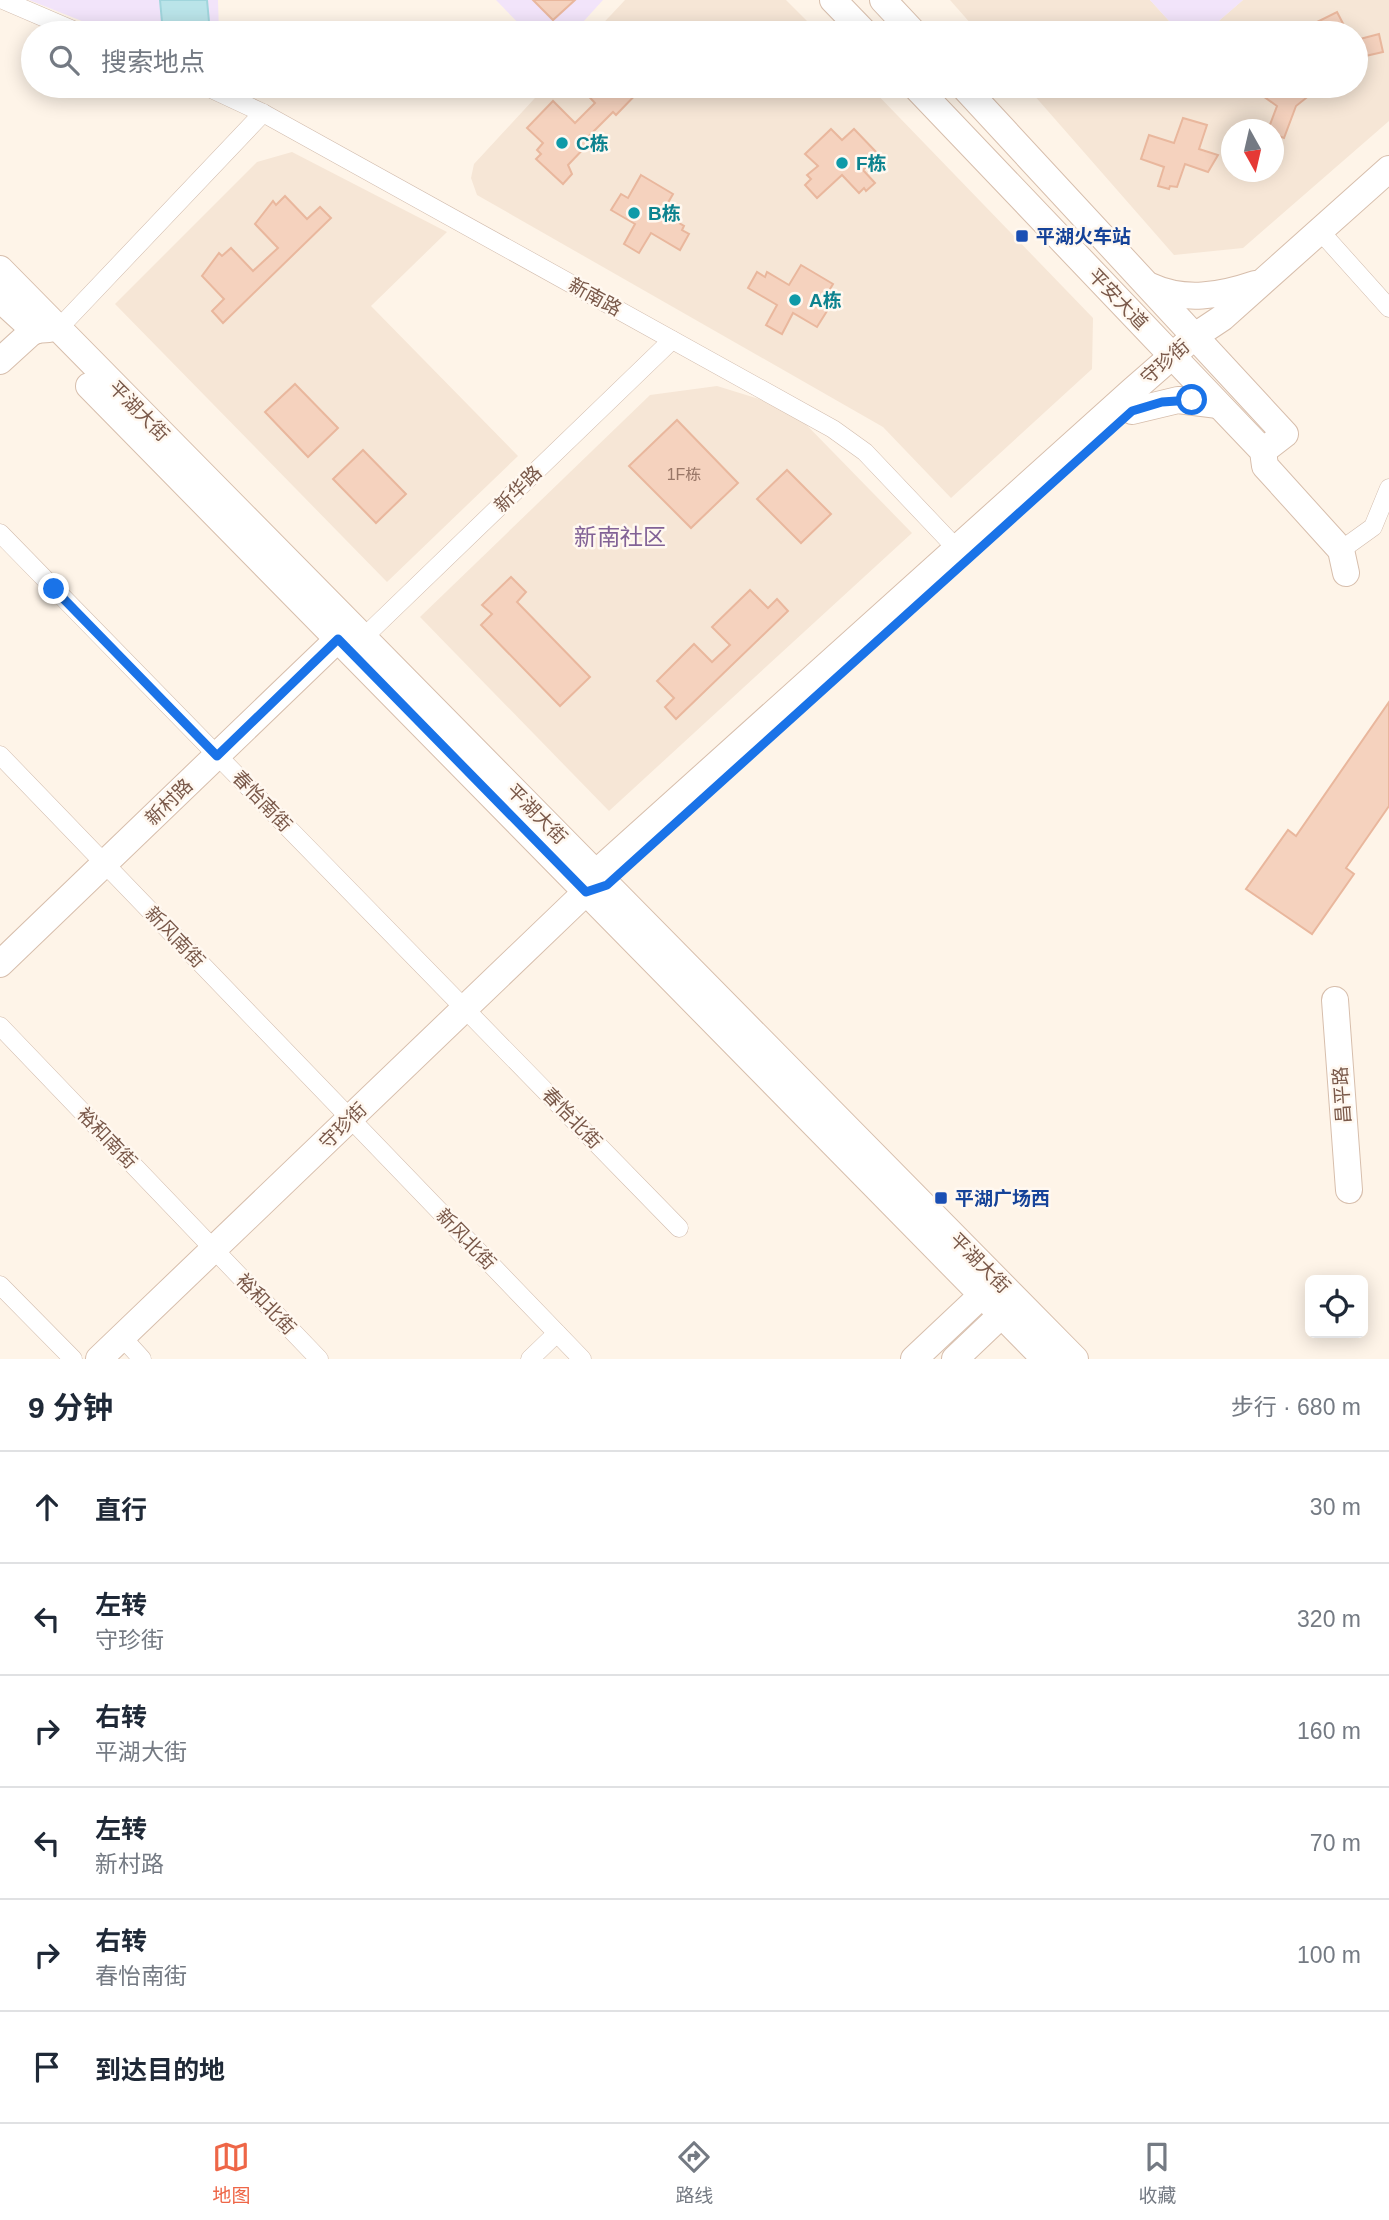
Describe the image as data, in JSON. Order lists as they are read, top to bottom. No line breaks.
{"streets":{"street":["新南路","平安大道","守珍街","平湖大街","新华路","春怡南街","新村路","新风南街","昌平路","春怡北街","裕和南街","新风北街","裕和北街"]},"crossings":[["新南路","守珍街"],["新南路","新华路"],["平安大道","守珍街"],["守珍街","平湖大街"],["守珍街","春怡南街"],["守珍街","新风南街"],["守珍街","春怡北街"],["守珍街","裕和南街"],["守珍街","新风北街"],["守珍街","裕和北街"],["平湖大街","新华路"],["平湖大街","新村路"],["新华路","新村路"],["春怡南街","新村路"],["春怡南街","春怡北街"],["新村路","新风南街"],["新风南街","新风北街"],["裕和南街","裕和北街"]],"districts":["新南社区"],"places":{"other":["C栋","F栋","B栋","A栋"],"transit":["平湖火车站","平湖广场西"]},"house_numbers":["1F栋"],"north":"bottom","page":{"search":"搜索地点","heading":["9 分钟","步行 · 680 m"],"list":[["直行","30 m"],["左转","守珍街","320 m"],["右转","平湖大街","160 m"],["左转","新村路","70 m"],["右转","春怡南街","100 m"],"到达目的地"],"nav":["地图","路线","收藏"]}}
